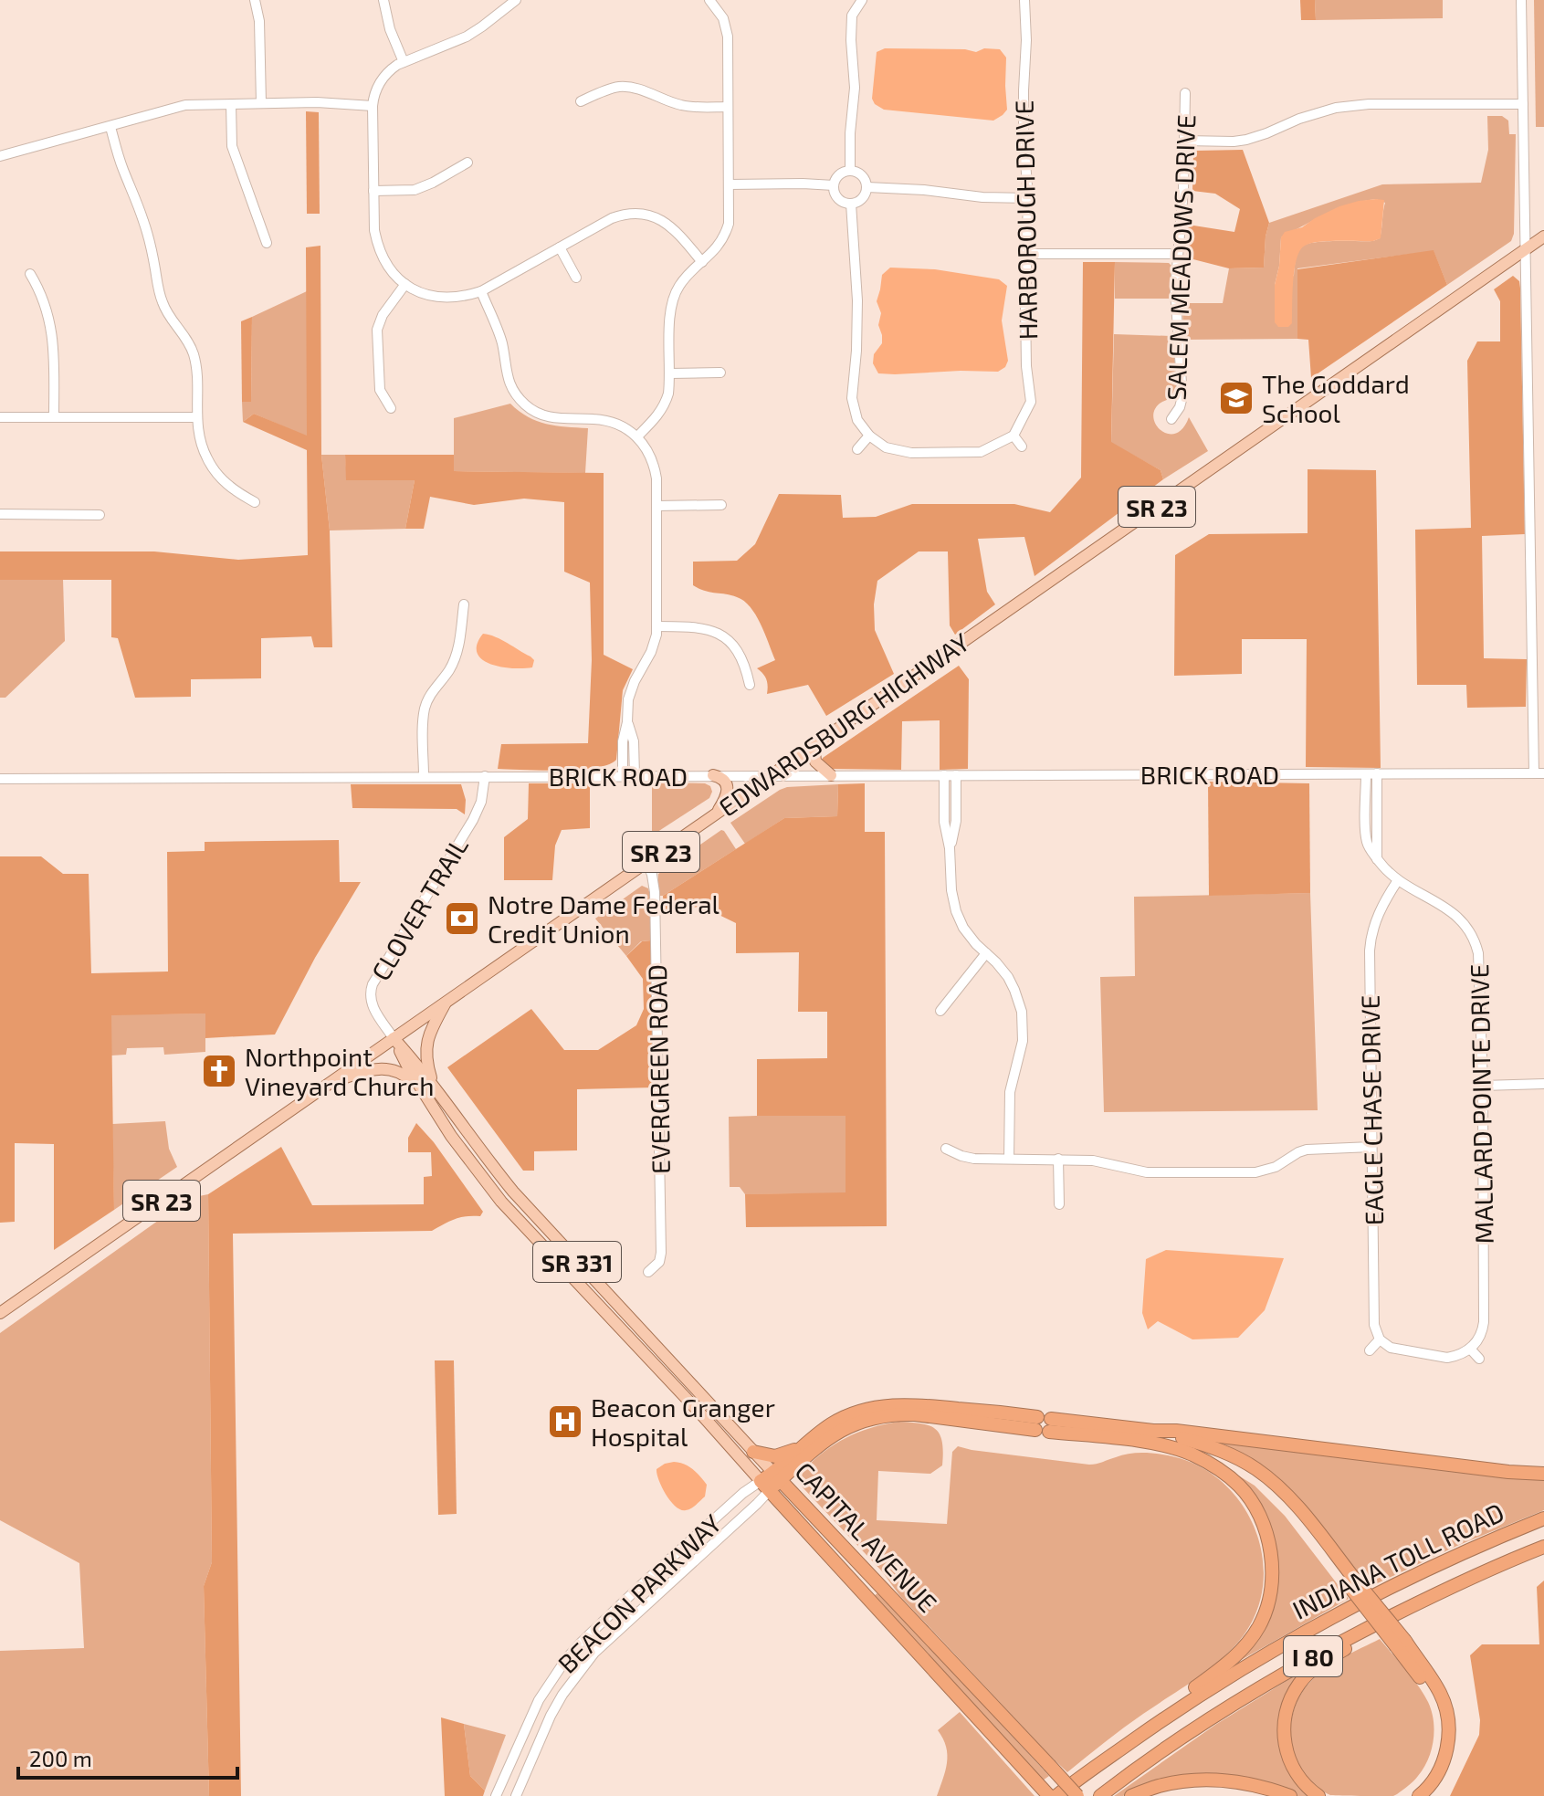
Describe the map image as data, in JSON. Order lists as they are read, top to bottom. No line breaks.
{"streets":{"highway":["SR 331","CAPITAL AVENUE","INDIANA TOLL ROAD","I 80"],"main road":["SR 23","EDWARDSBURG HIGHWAY"],"street":["HARBOROUGH DRIVE","SALEM MEADOWS DRIVE","BRICK ROAD","CLOVER TRAIL","EVERGREEN ROAD","MALLARD POINTE DRIVE","EAGLE CHASE DRIVE","BEACON PARKWAY"]},"crossings":[["EDWARDSBURG HIGHWAY","BRICK ROAD"],["EDWARDSBURG HIGHWAY","CLOVER TRAIL"],["EDWARDSBURG HIGHWAY","EVERGREEN ROAD"],["EDWARDSBURG HIGHWAY","CAPITAL AVENUE"],["BRICK ROAD","CLOVER TRAIL"],["BRICK ROAD","MALLARD POINTE DRIVE"],["CLOVER TRAIL","CAPITAL AVENUE"],["MALLARD POINTE DRIVE","EAGLE CHASE DRIVE"],["CAPITAL AVENUE","BEACON PARKWAY"]],"places":{"school or university":["The Goddard School"],"bank":["Notre Dame Federal Credit Union"],"church":["Northpoint Vineyard Church"],"hospital":["Beacon Granger Hospital"]},"scale_bar":"200 m"}
